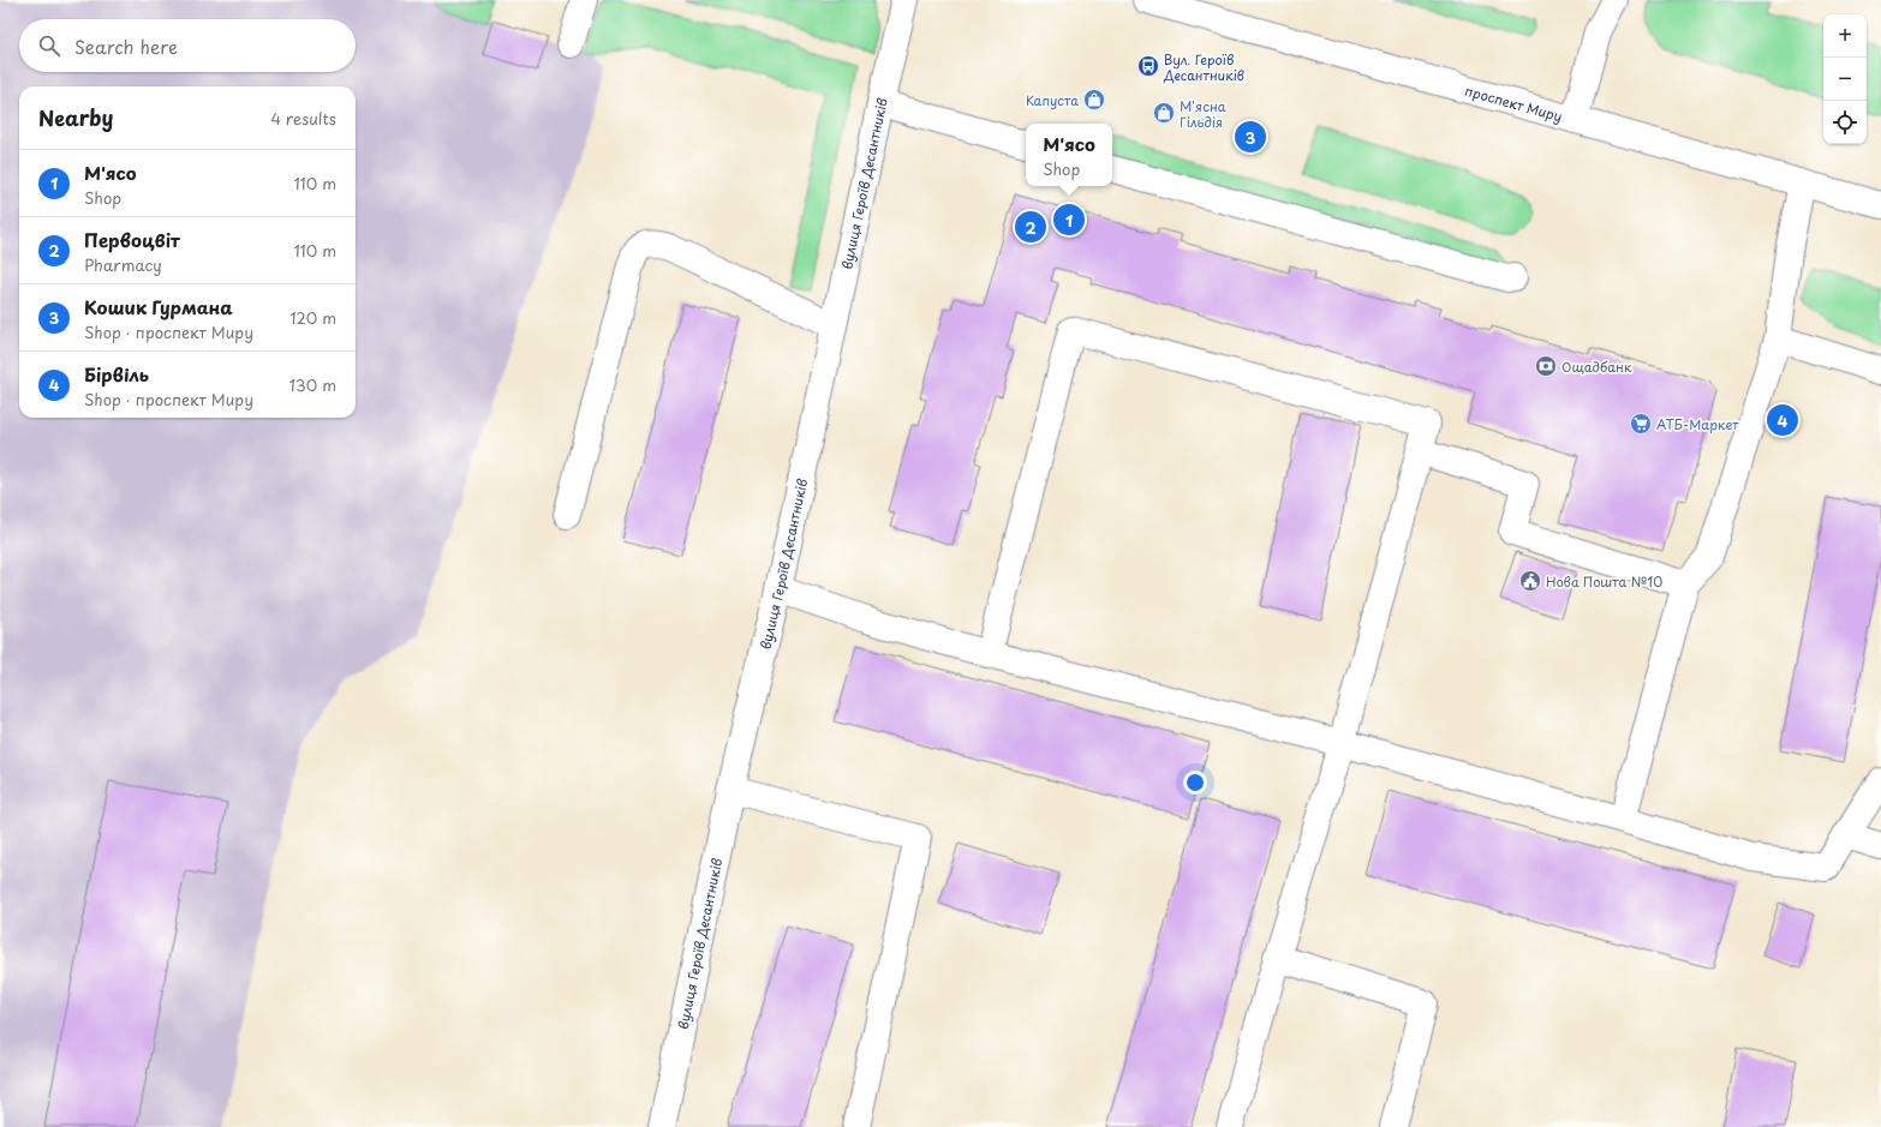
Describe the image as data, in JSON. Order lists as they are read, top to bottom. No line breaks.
{"streets":{"street":["проспект Миру","вулиця Героїв Десантників"]},"places":{"bus stop":["Вул. Героїв Десантників"],"shop":["Капуста","М'ясна Гільдія"],"bank":["Ощадбанк"],"supermarket":["АТБ-Маркет"],"public building":["Нова Пошта №10"]},"page":{"map_buttons":["+","−"],"search":"Search here","heading":["Nearby","4 results"],"pins":["3","1","2","4"],"popup":["М'ясо","Shop"],"list":[{"mark":"1","name":"М'ясо","note":"Shop","value":"110 m"},{"mark":"2","name":"Первоцвіт","note":"Pharmacy","value":"110 m"},{"mark":"3","name":"Кошик Гурмана","note":"Shop · проспект Миру","value":"120 m"},{"mark":"4","name":"Бірвіль","note":"Shop · проспект Миру","value":"130 m"}]}}
